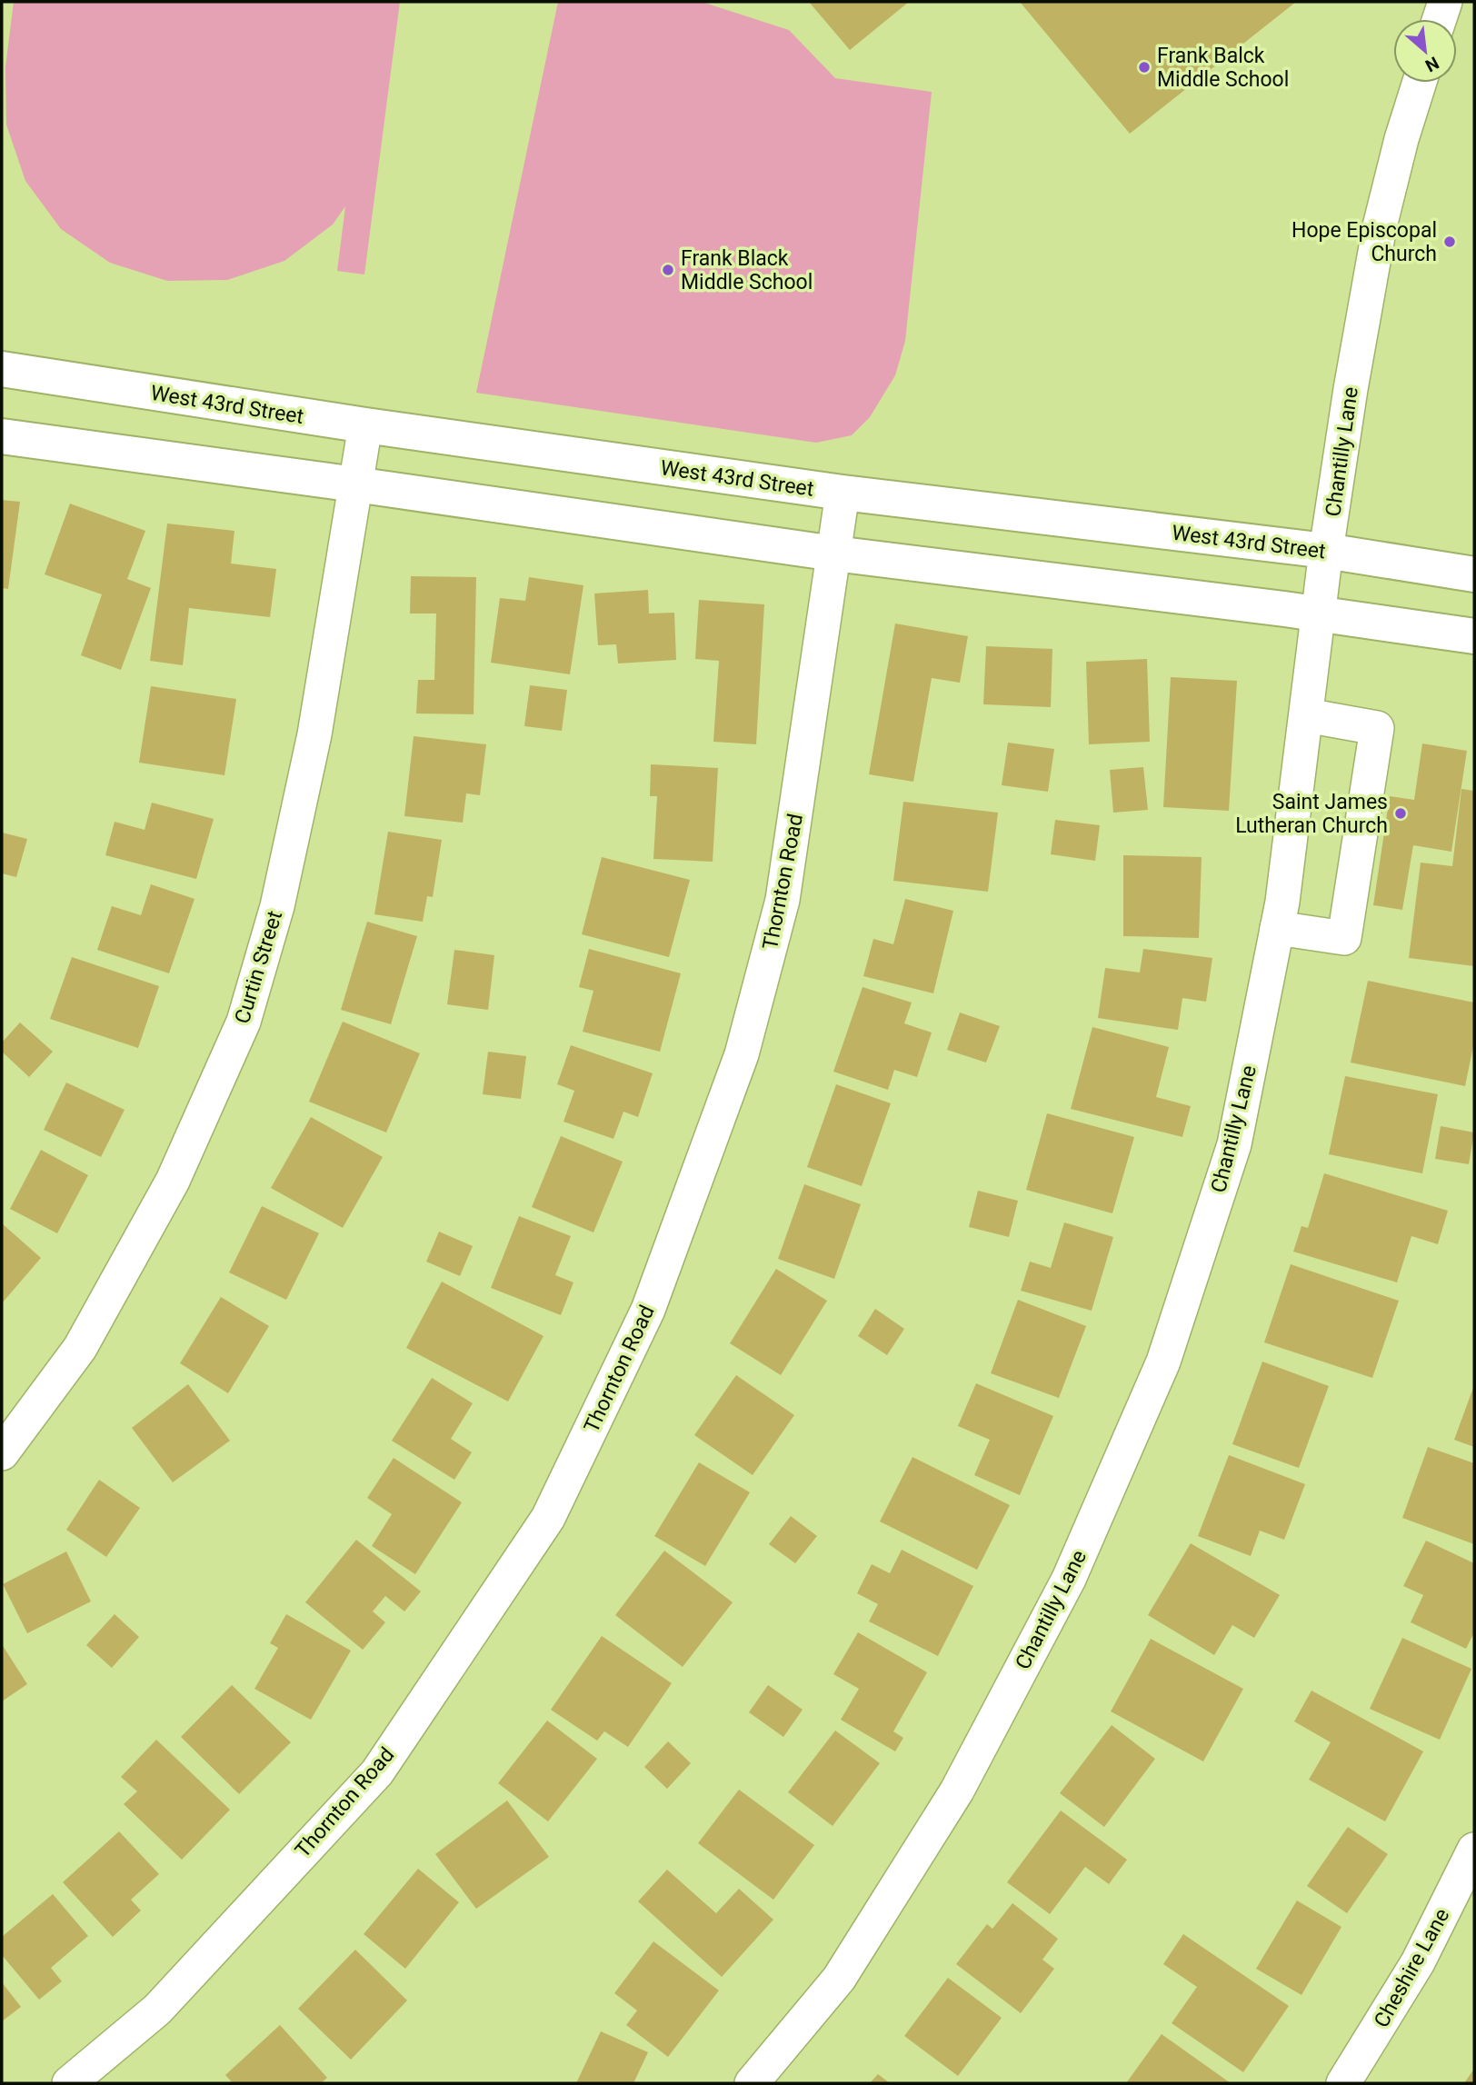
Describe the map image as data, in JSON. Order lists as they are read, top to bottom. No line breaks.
{"streets":{"main road":["West 43rd Street"],"street":["Chantilly Lane","Thornton Road","Curtin Street","Cheshire Lane"]},"crossings":[["West 43rd Street","Chantilly Lane"],["West 43rd Street","Thornton Road"],["West 43rd Street","Curtin Street"]],"places":["Frank Balck Middle School","Hope Episcopal Church","Frank Black Middle School","Saint James Lutheran Church"],"north":"bottom right"}
